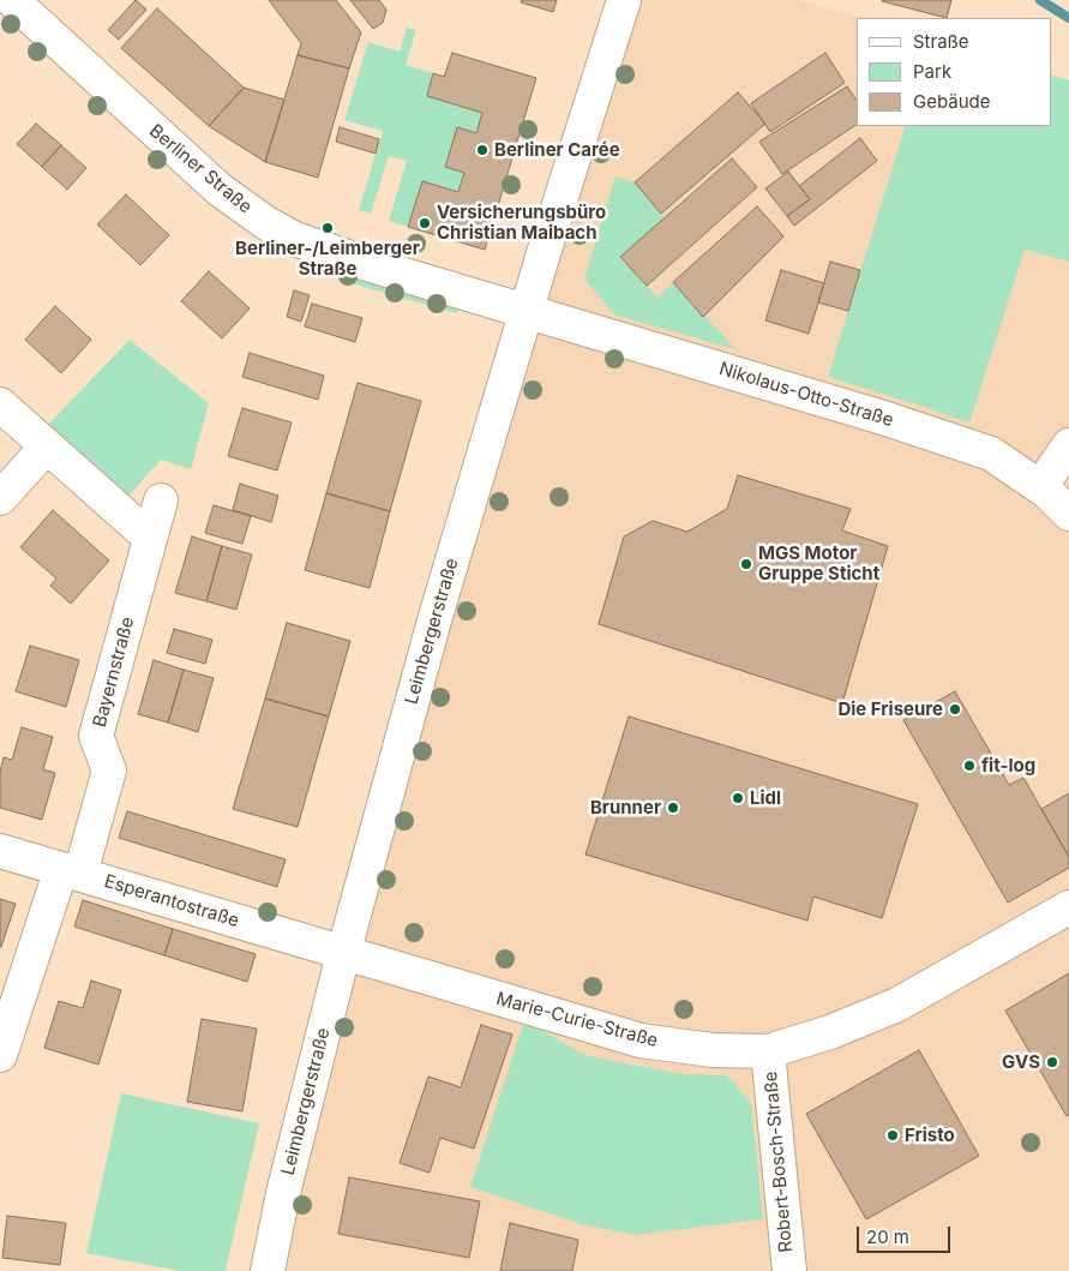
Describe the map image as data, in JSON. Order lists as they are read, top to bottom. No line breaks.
{"streets":{"street":["Berliner Straße","Nikolaus-Otto-Straße","Leimbergerstraße","Bayernstraße","Esperantostraße","Marie-Curie-Straße","Robert-Bosch-Straße"]},"crossings":[["Berliner Straße","Nikolaus-Otto-Straße"],["Berliner Straße","Leimbergerstraße"],["Nikolaus-Otto-Straße","Leimbergerstraße"],["Leimbergerstraße","Esperantostraße"],["Leimbergerstraße","Marie-Curie-Straße"],["Bayernstraße","Esperantostraße"],["Esperantostraße","Marie-Curie-Straße"],["Marie-Curie-Straße","Robert-Bosch-Straße"]],"places":["Berliner Carée","Versicherungsbüro Christian Maibach","Berliner-/Leimberger Straße","MGS Motor Gruppe Sticht","Die Friseure","fit-log","Lidl","Brunner","GVS","Fristo"],"legend":["Straße","Park","Gebäude"],"scale_bar":"20 m"}
